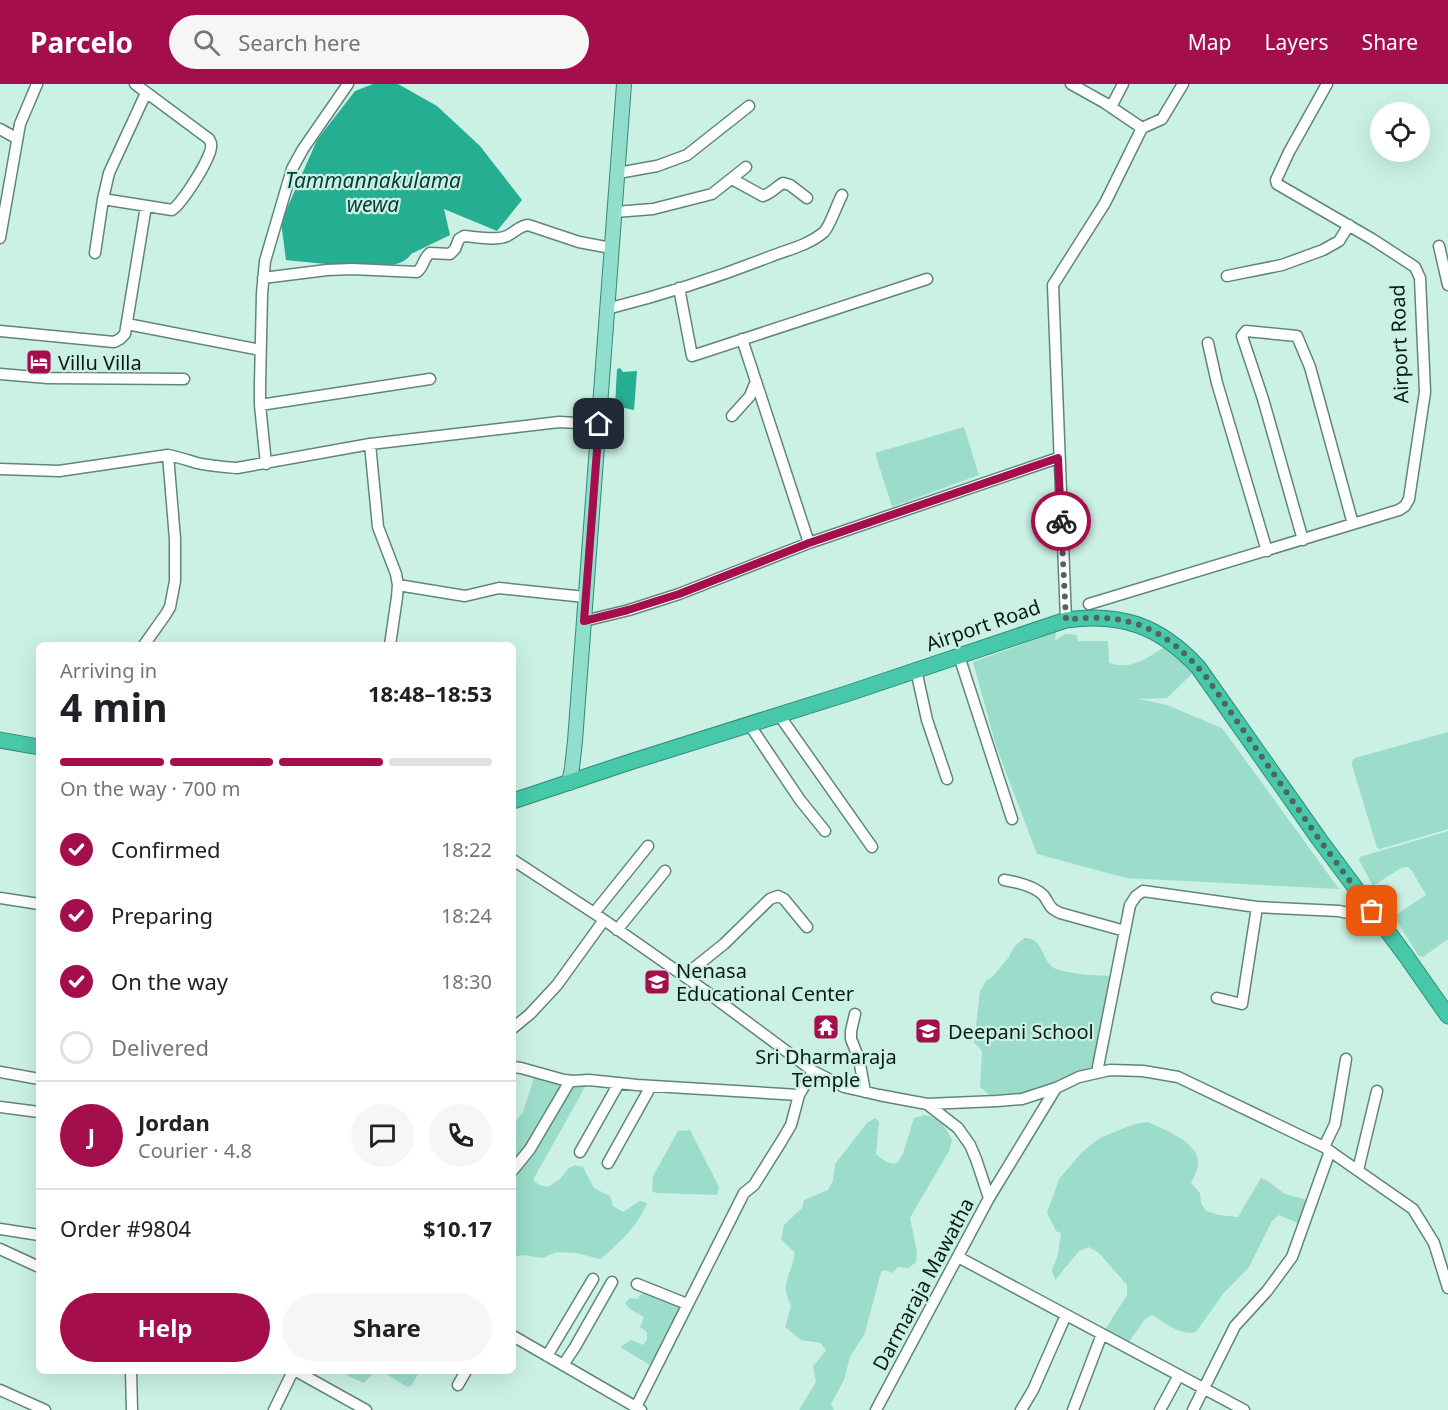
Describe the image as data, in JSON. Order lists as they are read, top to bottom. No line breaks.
{"streets":{"highway":["Airport Road"],"street":["Darmaraja Mawatha"]},"water":["Tammannakulama wewa"],"places":{"hotel":["Villu Villa"],"school or university":["Nenasa Educational Center","Deepani School"],"temple":["Sri Dharmaraja Temple"]},"page":{"header":"Parcelo","search":"Search here","nav":["Map","Layers","Share"],"heading":["4 min","Arriving in","18:48–18:53"],"panel":["Jordan","Courier · 4.8","Order #9804","$10.17"],"bar":"On the way · 700 m","list":[["Confirmed","18:22"],["Preparing","18:24"],["On the way","18:30"],"Delivered"],"round":"J","buttons":["Help","Share"]}}
